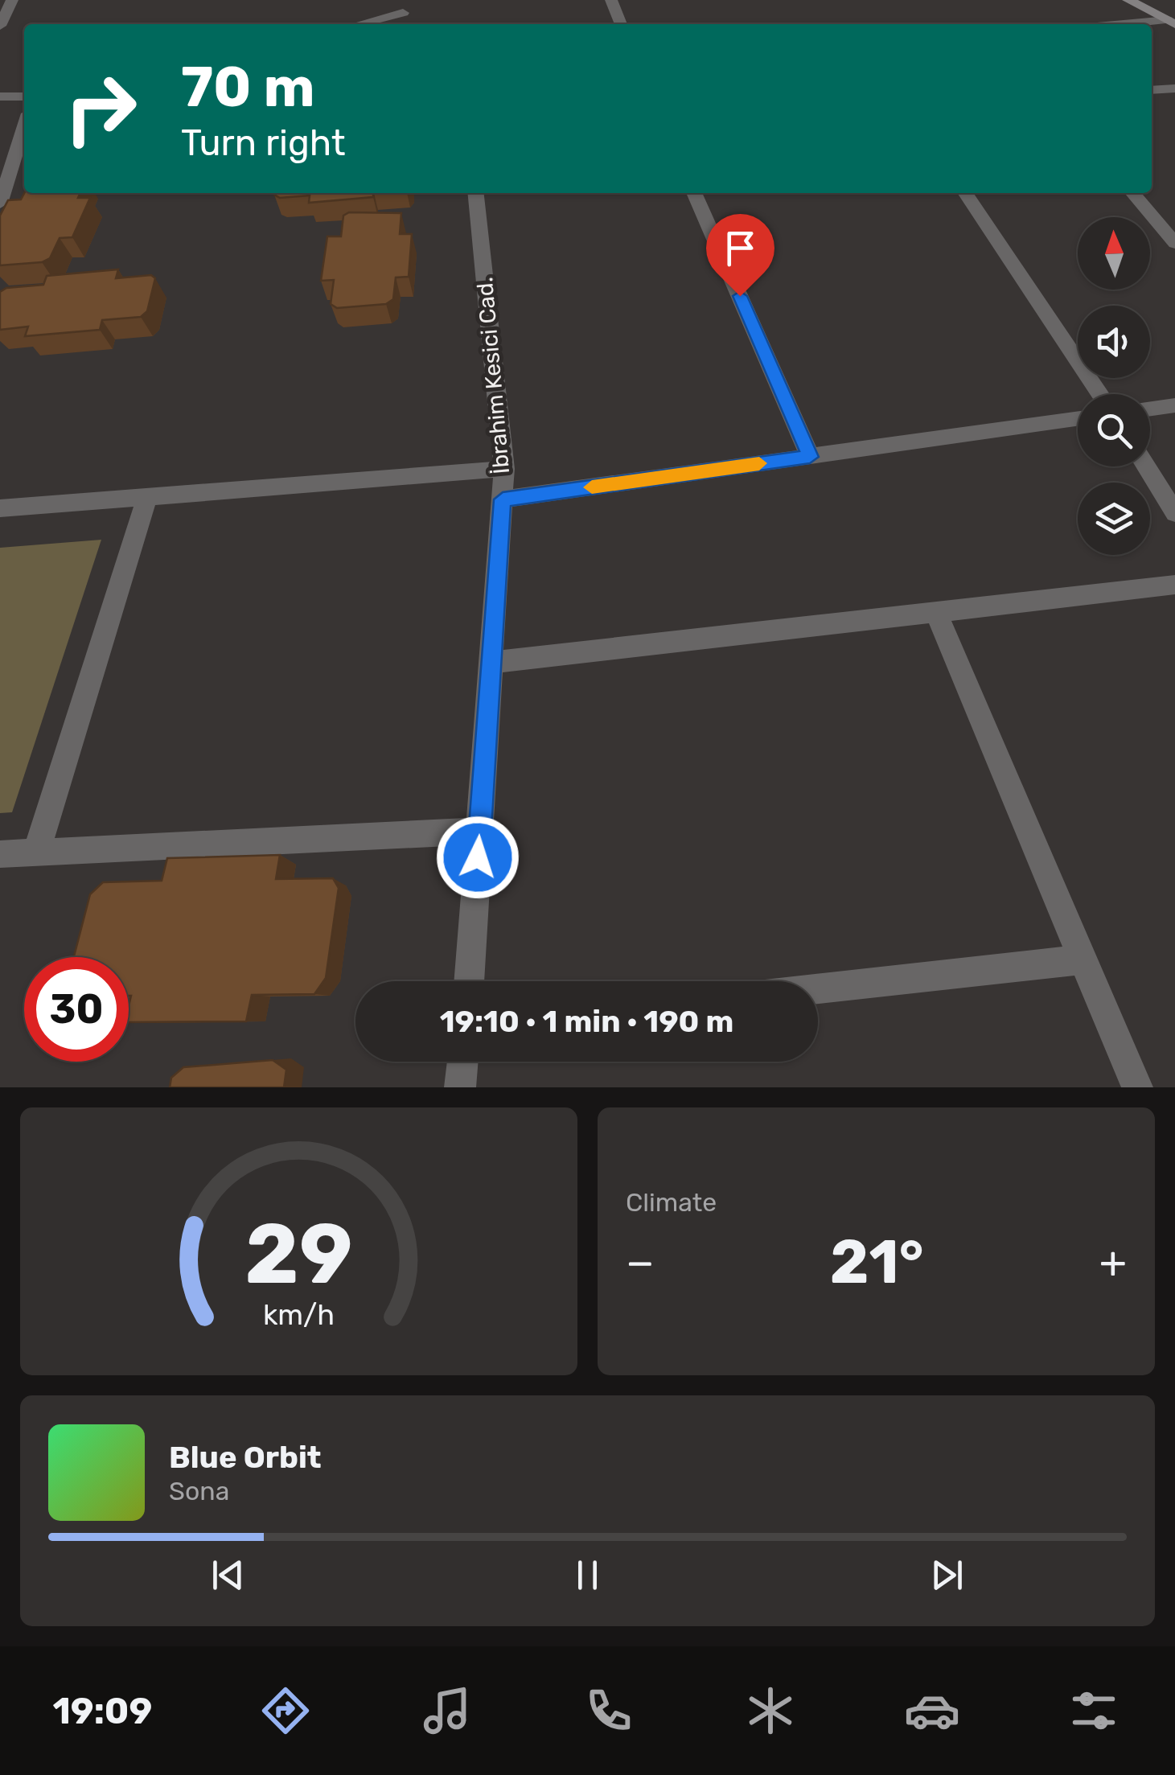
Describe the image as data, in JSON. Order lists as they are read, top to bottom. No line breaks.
{"streets":{"street":["İbrahim Kesici Cad."]},"north":"top","page":{"turn":["70 m","Turn right"],"limit":"30","trip":"19:10 · 1 min · 190 m","tile":"Climate","heat":["−","21°","+"],"song":["Blue Orbit","Sona"],"tabs":"19:09","gauge":["29","km/h"]}}
